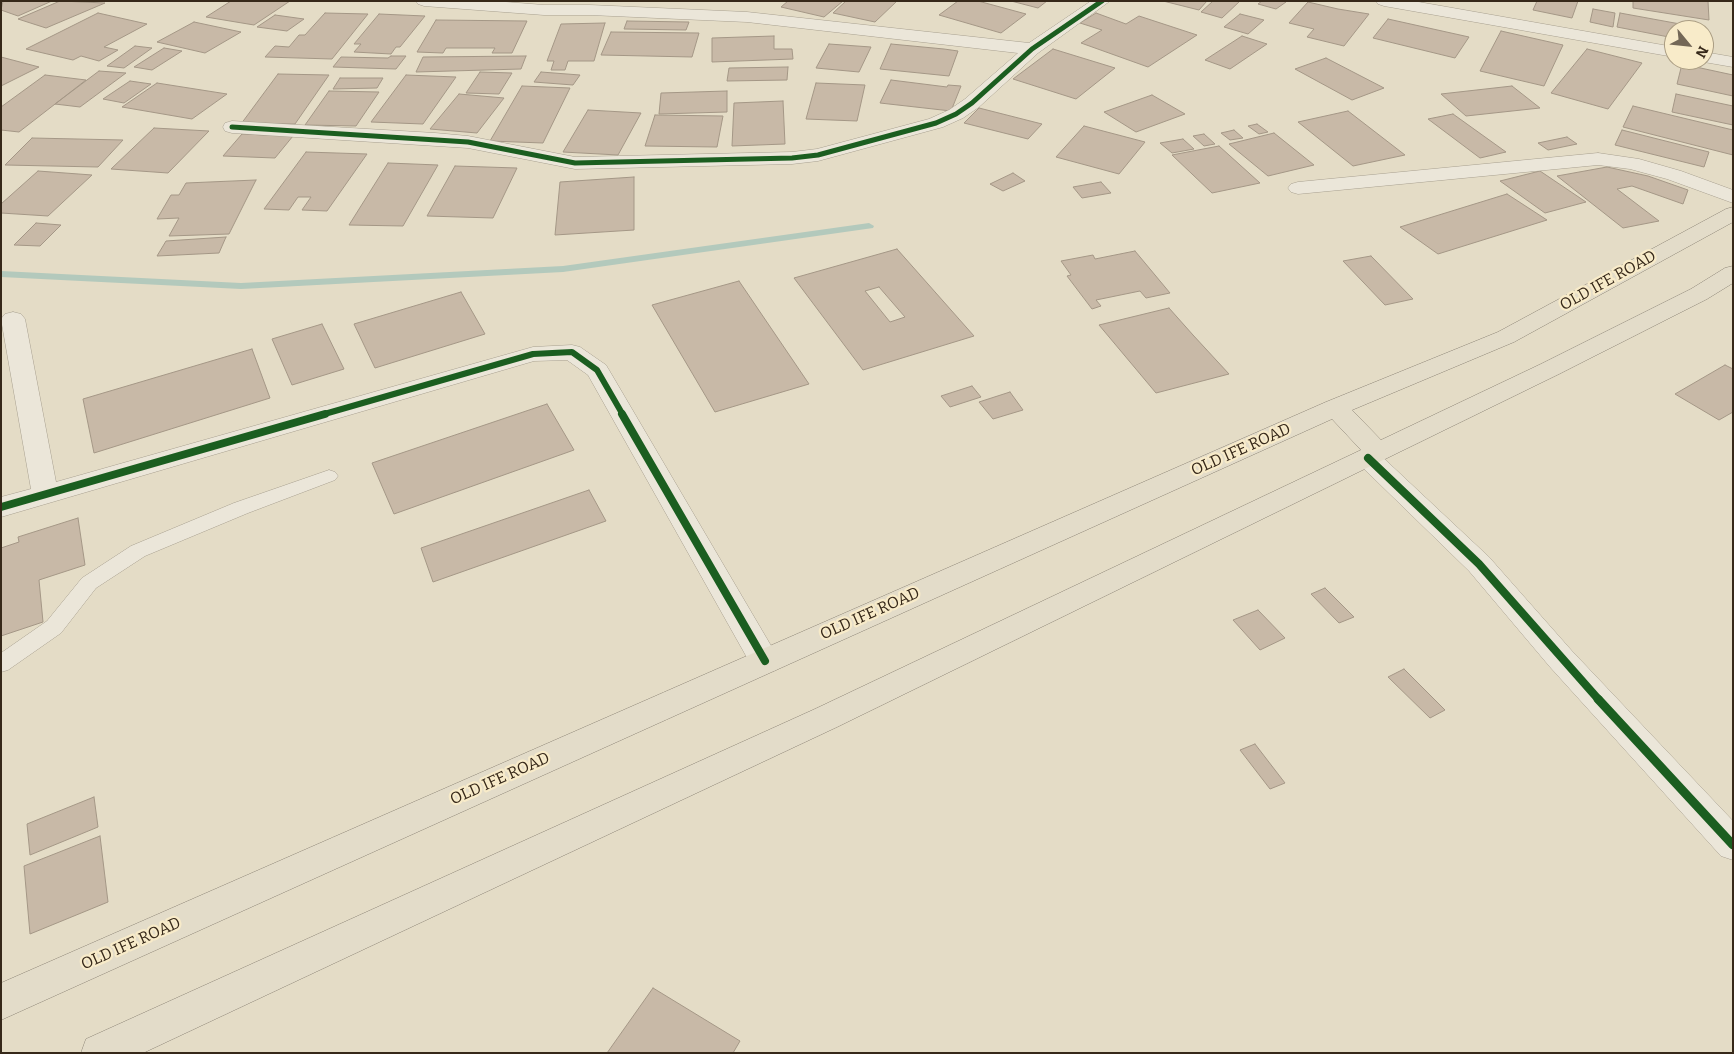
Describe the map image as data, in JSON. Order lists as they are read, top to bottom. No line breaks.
{"streets":{"main road":["OLD IFE ROAD"]},"north":"bottom right"}
